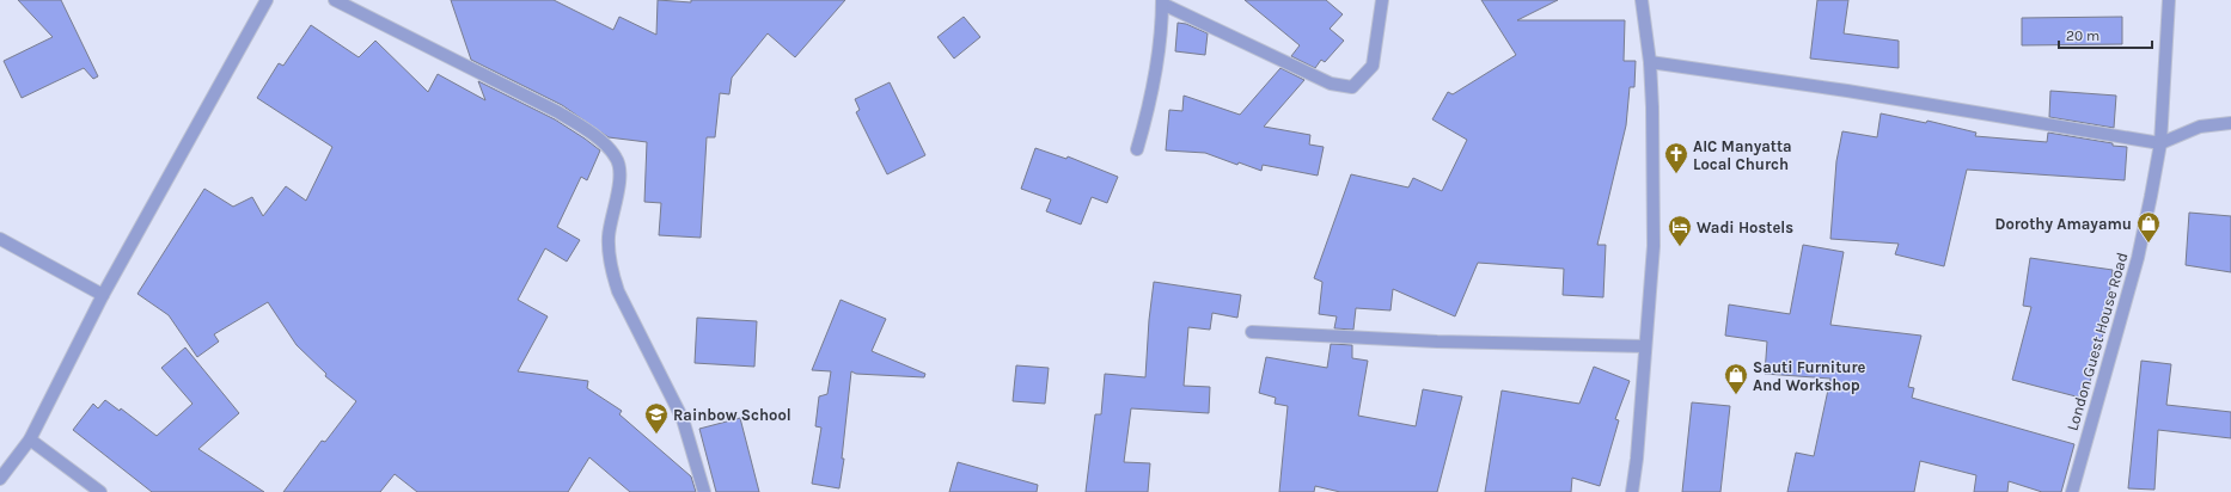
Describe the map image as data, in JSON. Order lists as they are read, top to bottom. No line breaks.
{"streets":{"street":["London Guest House Road"]},"places":{"church":["AIC Manyatta Local Church"],"shop":["Dorothy Amayamu","Sauti Furniture And Workshop"],"hotel":["Wadi Hostels"],"school or university":["Rainbow School"]},"scale_bar":"20 m"}
